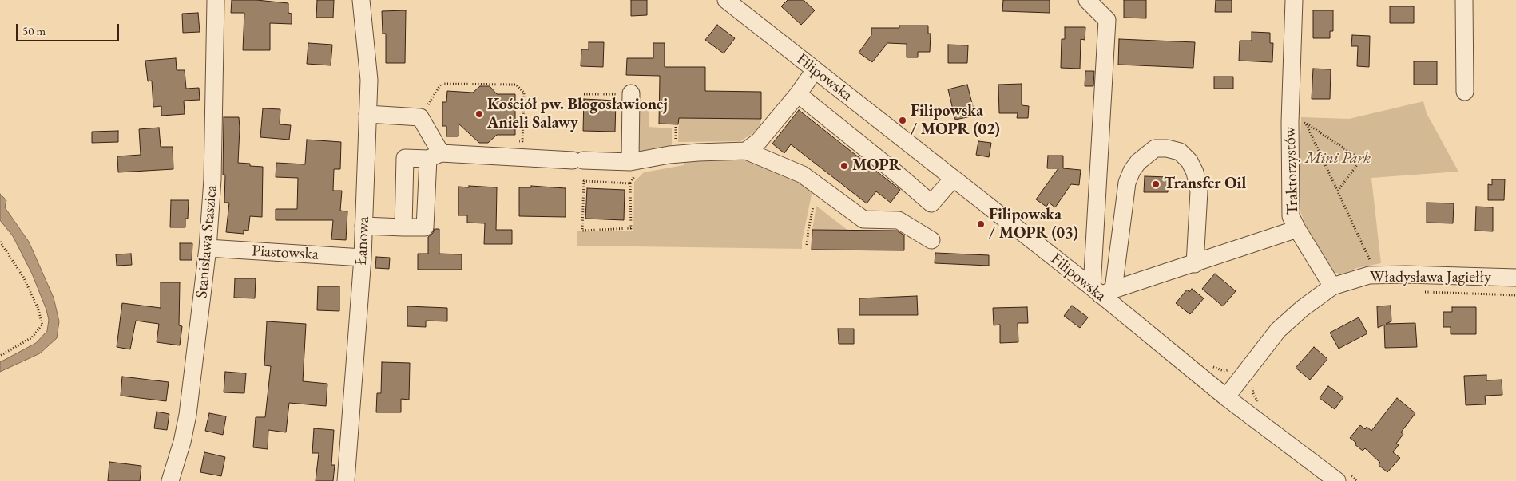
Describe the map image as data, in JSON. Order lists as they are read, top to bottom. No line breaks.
{"streets":{"street":["Filipowska","Traktorzystów","Łanowa","Stanisława Staszica","Piastowska","Władysława Jagiełły"]},"crossings":[["Filipowska","Traktorzystów"],["Filipowska","Władysława Jagiełły"],["Łanowa","Piastowska"],["Stanisława Staszica","Piastowska"]],"parks":["Mini Park"],"places":["Kościół pw. Błogosławionej Anieli Salawy","Filipowska / MOPR (02)","MOPR","Transfer Oil","Filipowska / MOPR (03)"],"scale_bar":"50 m"}
